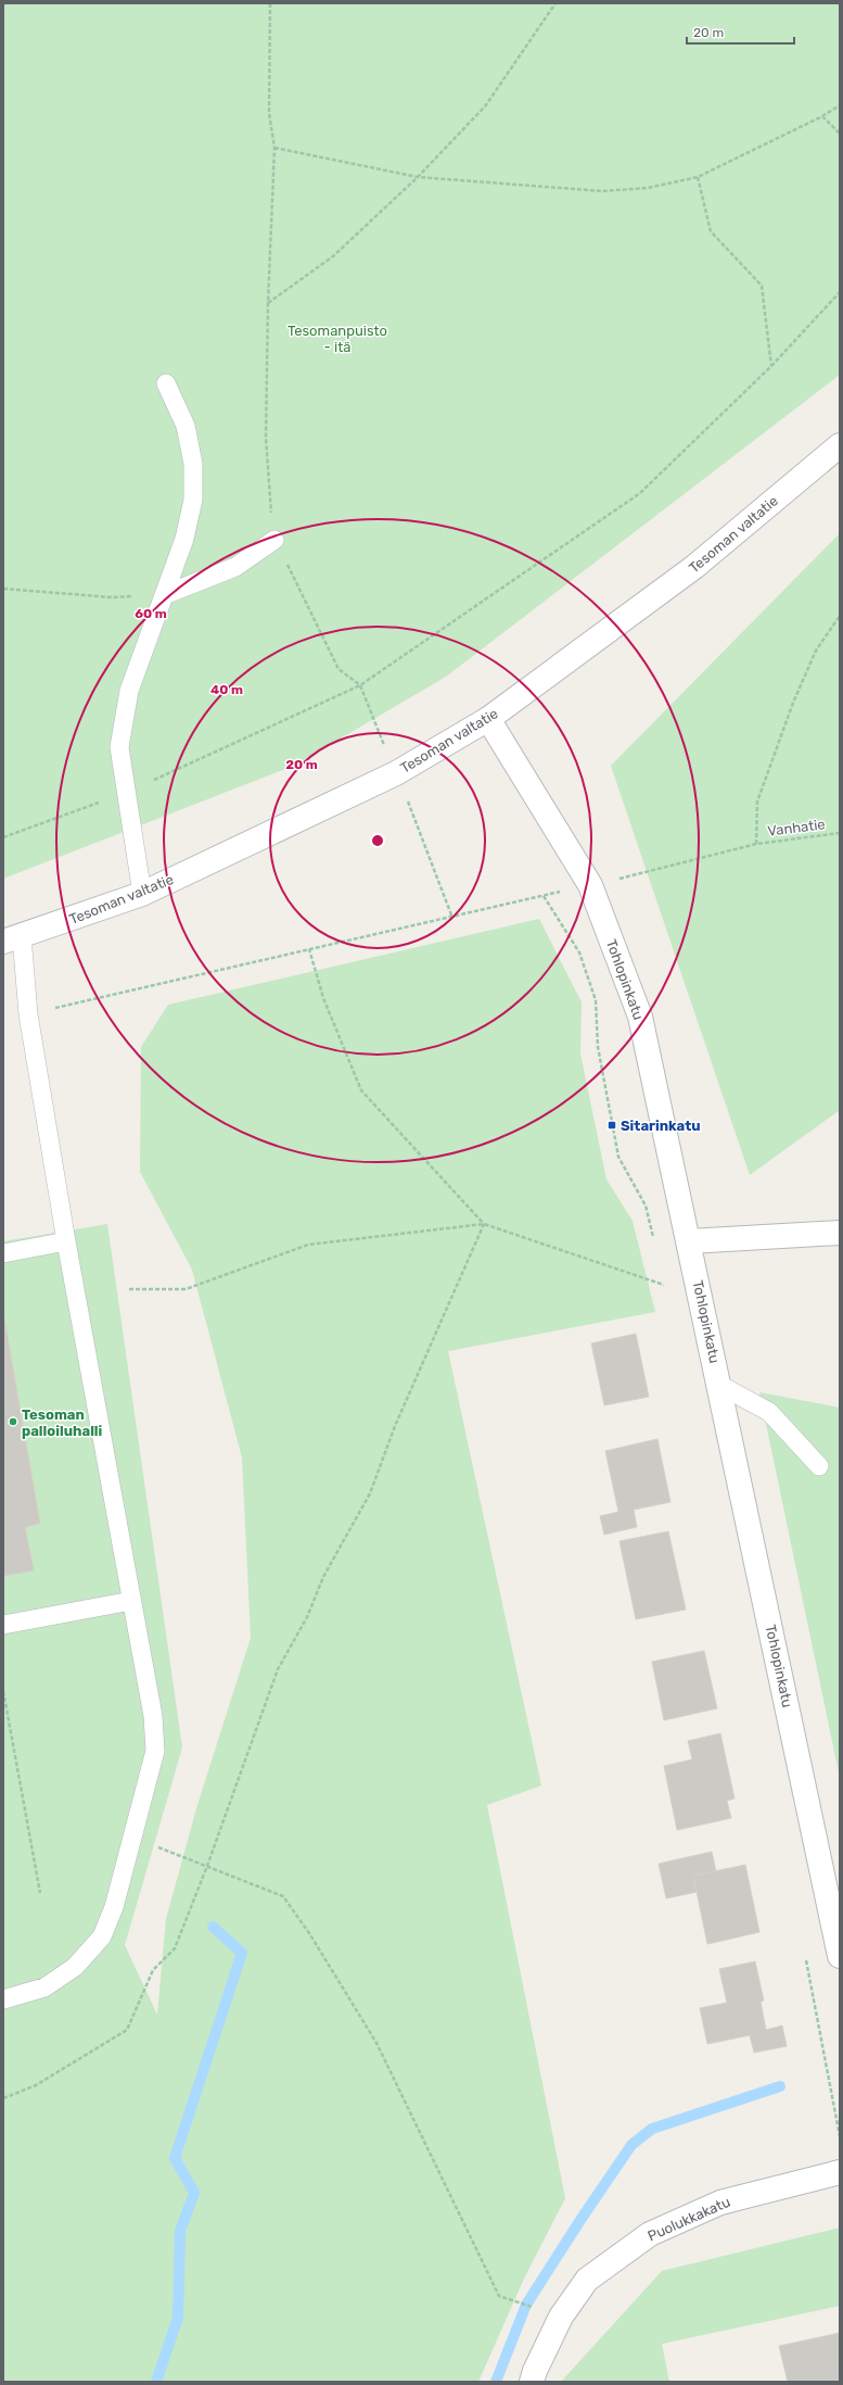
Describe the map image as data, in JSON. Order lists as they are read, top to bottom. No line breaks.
{"streets":{"street":["Tesoman valtatie","Tohlopinkatu","Puolukkakatu"],"path":["Vanhatie"]},"crossings":[["Tesoman valtatie","Tohlopinkatu"],["Vanhatie","Tohlopinkatu"]],"parks":["Tesomanpuisto - itä"],"places":{"transit":["Sitarinkatu"],"other":["Tesoman palloiluhalli"]},"scale_bar":"20 m","rings":["60 m","40 m","20 m"]}
